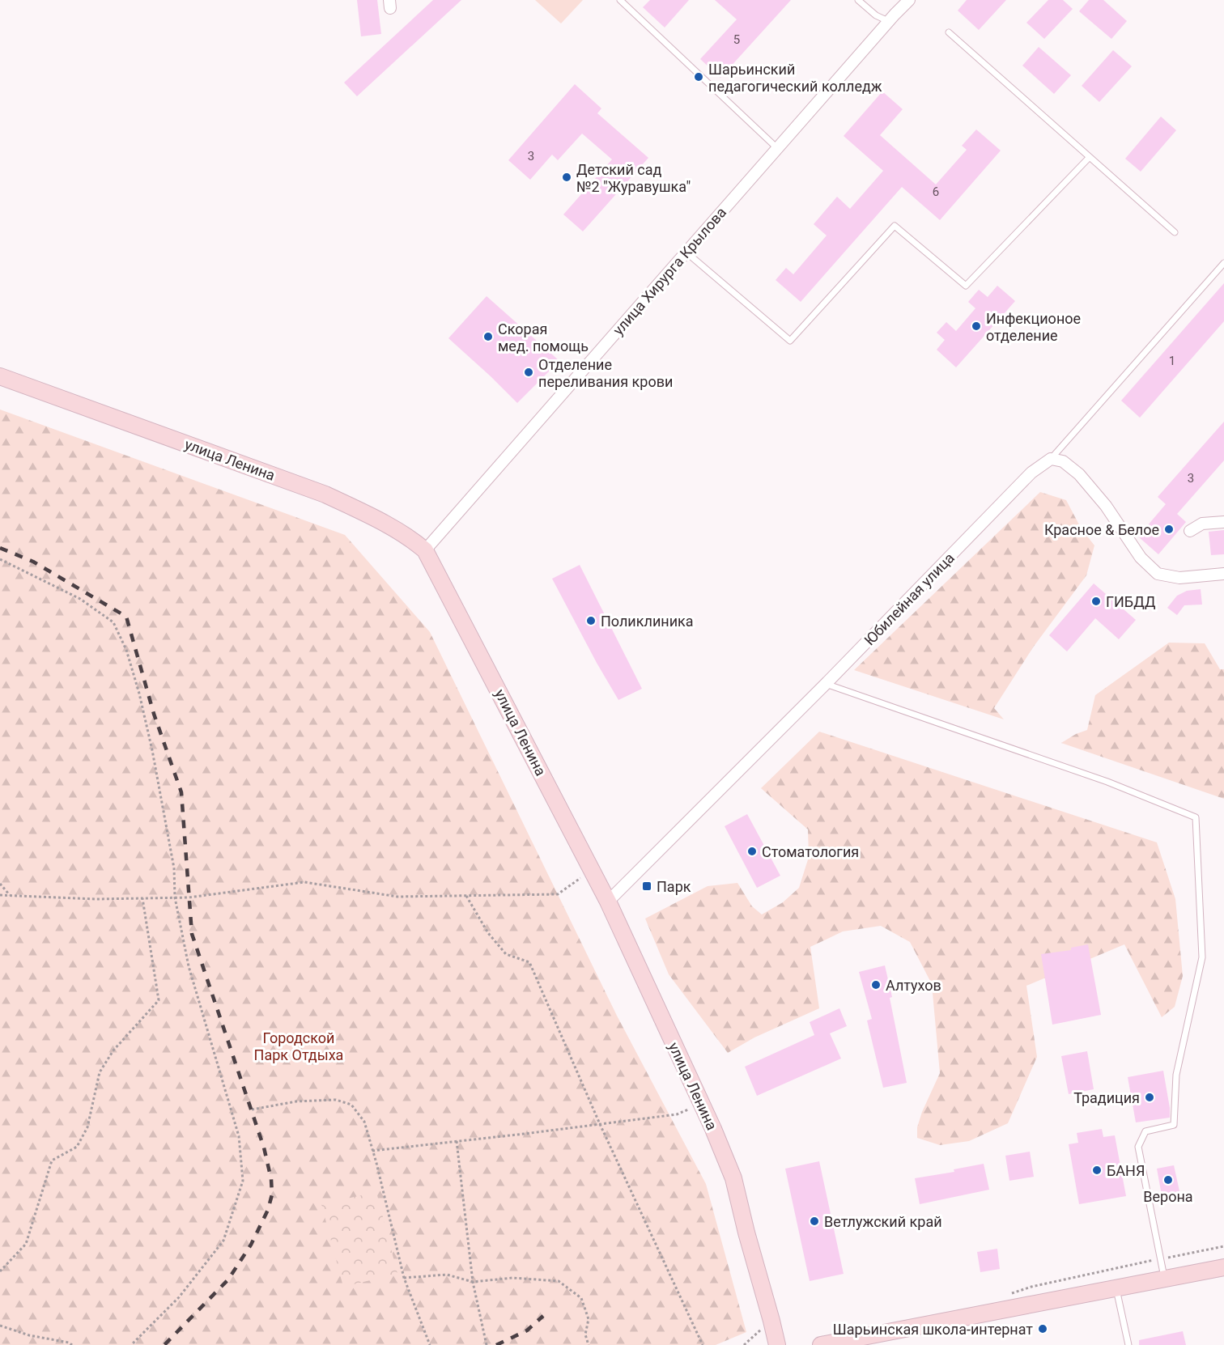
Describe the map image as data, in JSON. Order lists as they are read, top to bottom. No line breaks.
{"streets":{"street":["улица Хирурга Крылова","улица Ленина","Юбилейная улица"]},"crossings":[["улица Хирурга Крылова","улица Ленина"],["улица Ленина","Юбилейная улица"]],"parks":["Городской Парк Отдыха"],"places":{"other":["Шарьинский педагогический колледж","Детский сад №2 \"Журавушка\"","Инфекционое отделение","Скорая мед. помощь","Отделение переливания крови","Красное & Белое","ГИБДД","Поликлиника","Стоматология","Алтухов","Традиция","БАНЯ","Верона","Ветлужский край","Шарьинская школа-интернат"],"transit":["Парк"]},"house_numbers":["5","3","6","1","3"]}
